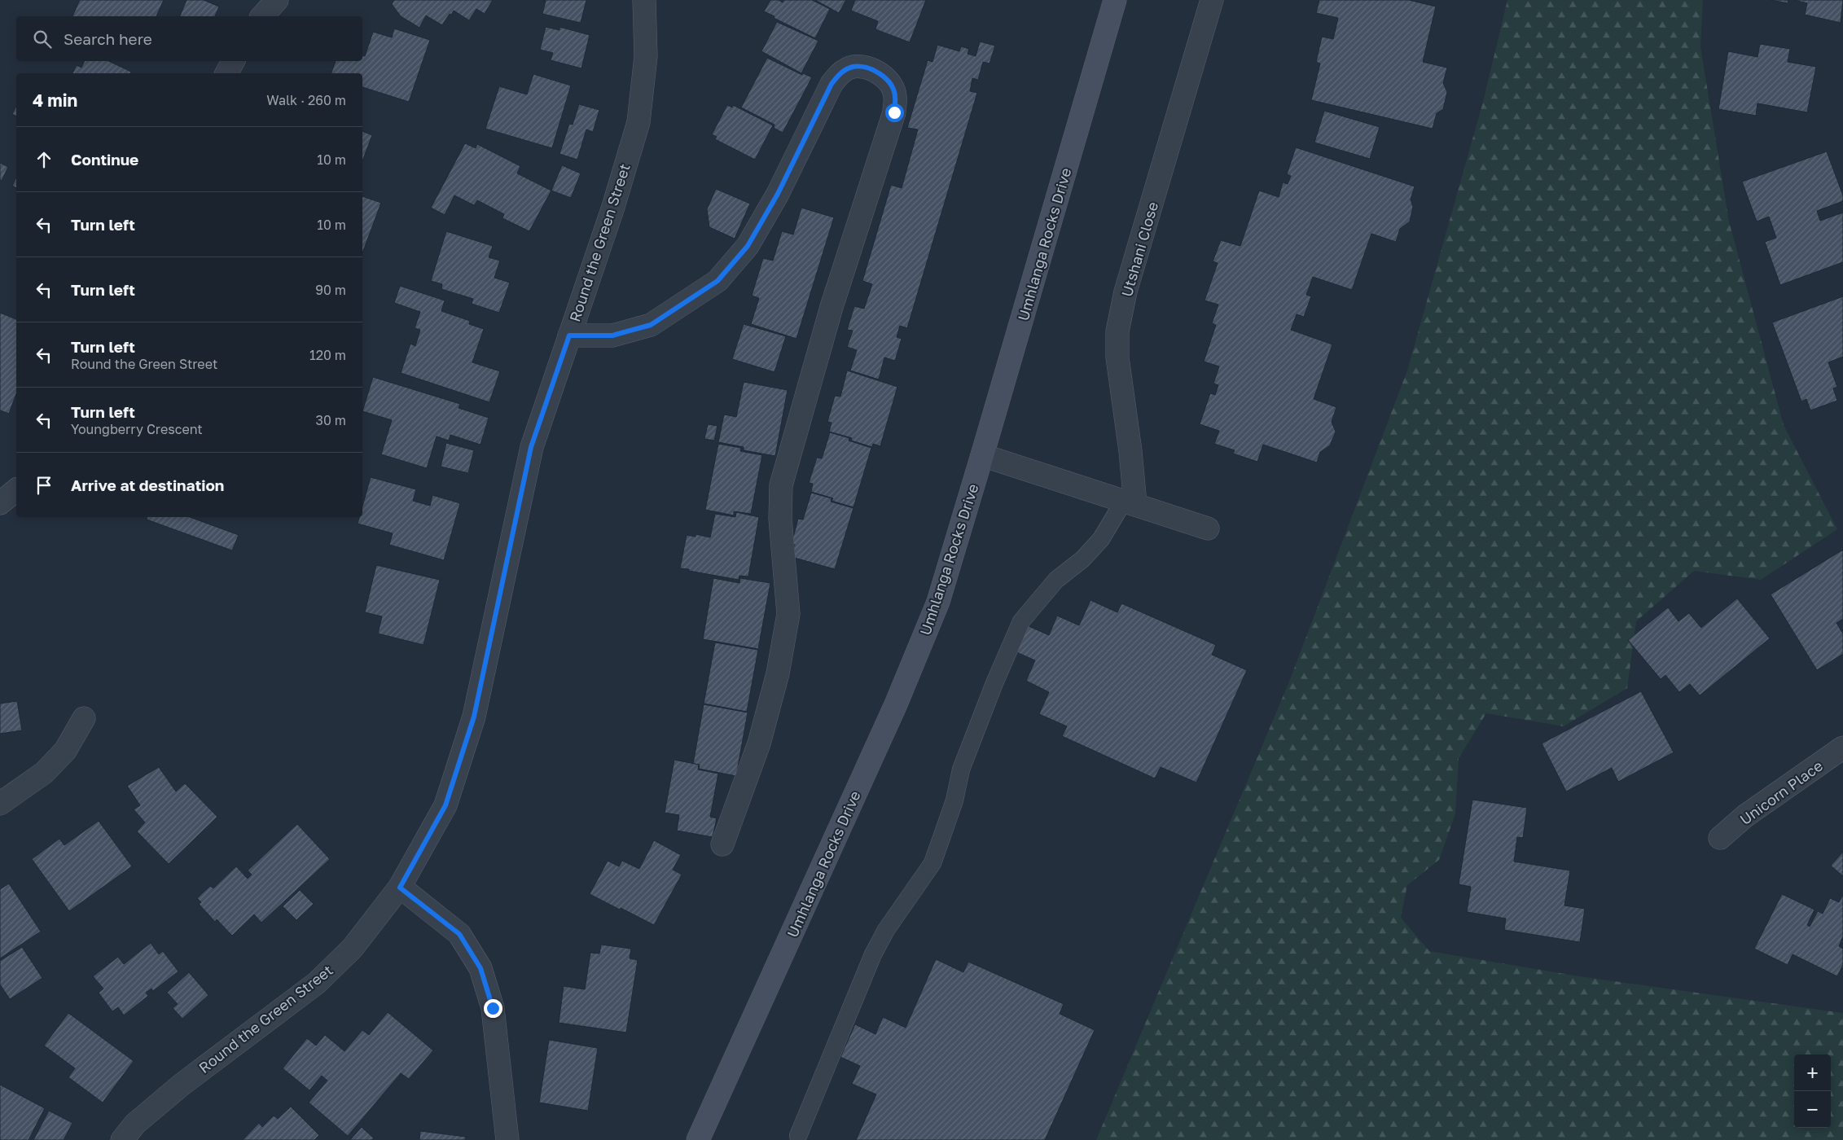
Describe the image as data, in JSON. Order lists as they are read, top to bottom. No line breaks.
{"streets":{"main road":["Umhlanga Rocks Drive"],"street":["Round the Green Street","Utshani Close","Unicorn Place"]},"page":{"search":"Search here","heading":["4 min","Walk · 260 m"],"list":[["Continue","10 m"],["Turn left","10 m"],["Turn left","90 m"],["Turn left","Round the Green Street","120 m"],["Turn left","Youngberry Crescent","30 m"],"Arrive at destination"],"map_buttons":["+","−"]}}
